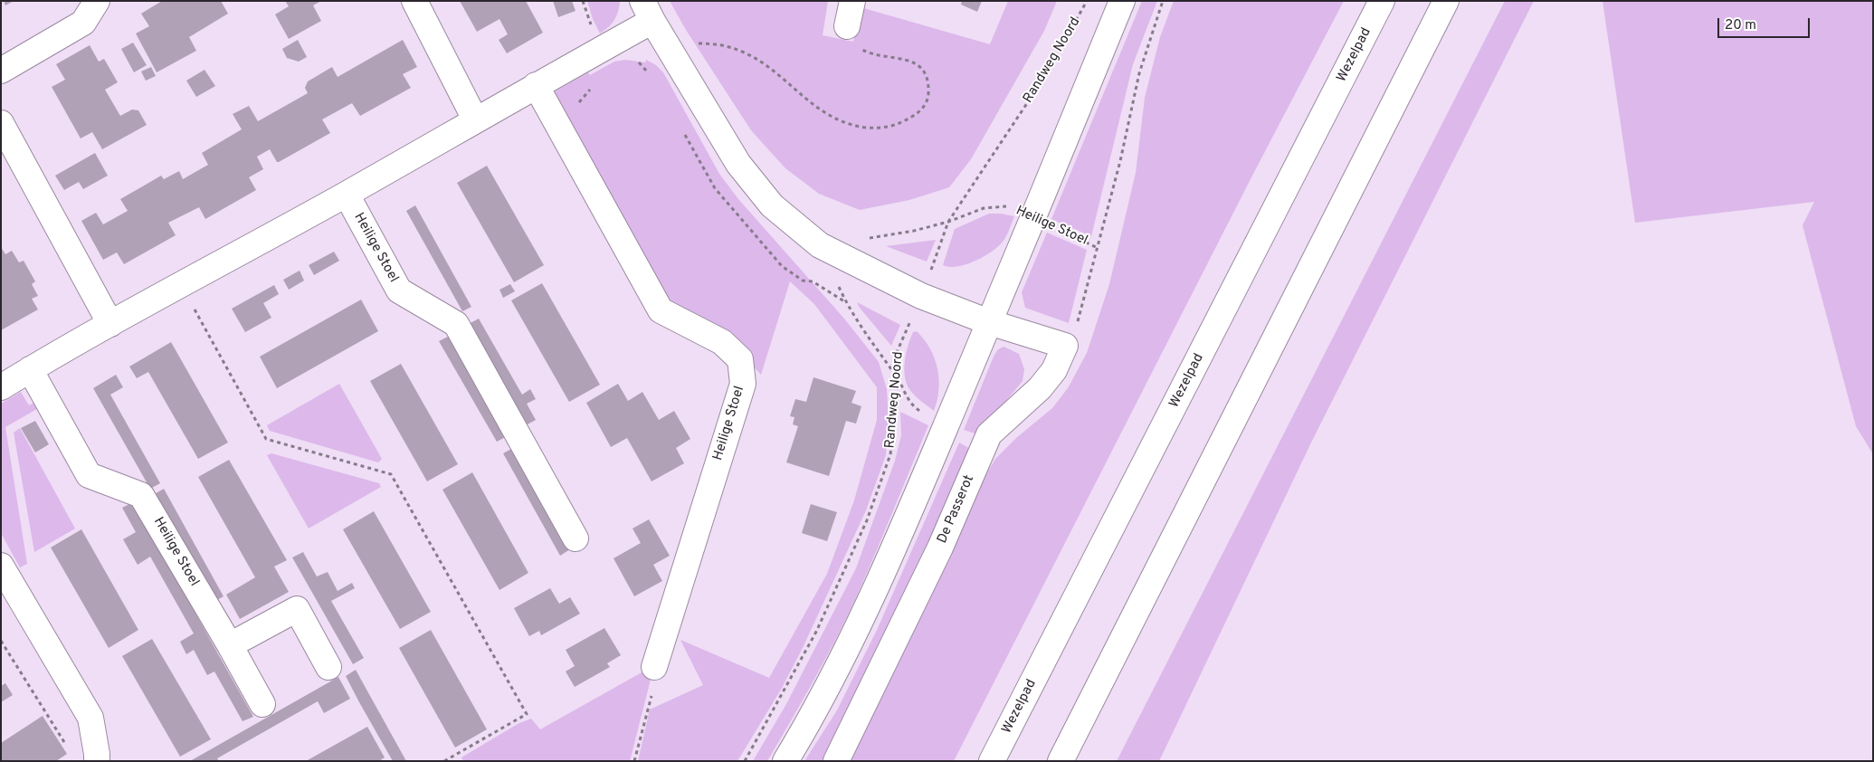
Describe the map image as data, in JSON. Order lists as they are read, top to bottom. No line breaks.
{"streets":{"main road":["Wezelpad","Heilige Stoel","De Passerot"],"path":["Randweg Noord"]},"crossings":[["Randweg Noord","Heilige Stoel"]],"scale_bar":"20 m"}
